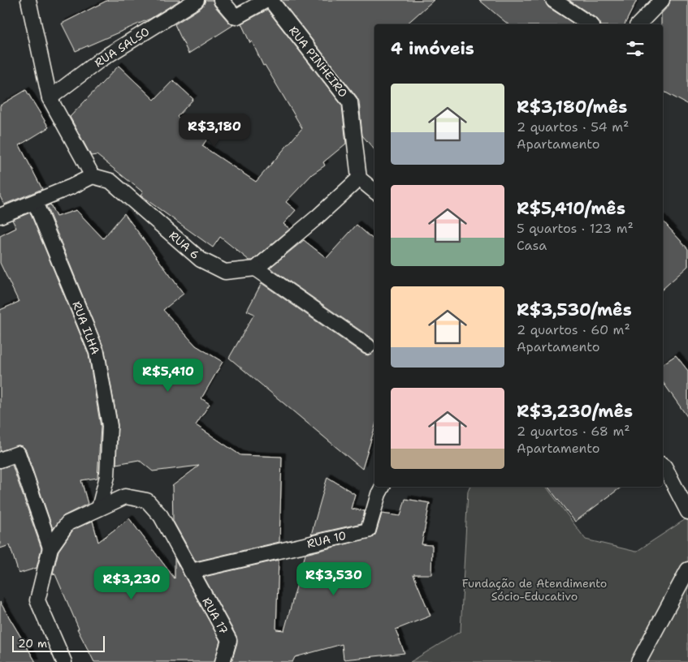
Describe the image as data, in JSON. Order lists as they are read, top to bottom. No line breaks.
{"streets":{"lane":["RUA SALSO","RUA PINHEIRO","RUA 6","RUA ILHA","RUA 10","RUA 17"]},"crossings":[["RUA ILHA","RUA 17"],["RUA 10","RUA 17"]],"parks":["Fundação de Atendimento Sócio-Educativo"],"scale_bar":"20 m","page":{"heading":"4 imóveis","list":[{"name":"R$3,180/mês","note":"2 quartos · 54 m² · Apartamento"},{"name":"R$5,410/mês","note":"5 quartos · 123 m² · Casa"},{"name":"R$3,530/mês","note":"2 quartos · 60 m² · Apartamento"},{"name":"R$3,230/mês","note":"2 quartos · 68 m² · Apartamento"}],"price":["R$3,180","R$5,410","R$3,530","R$3,230"],"scale":"20 m"}}
